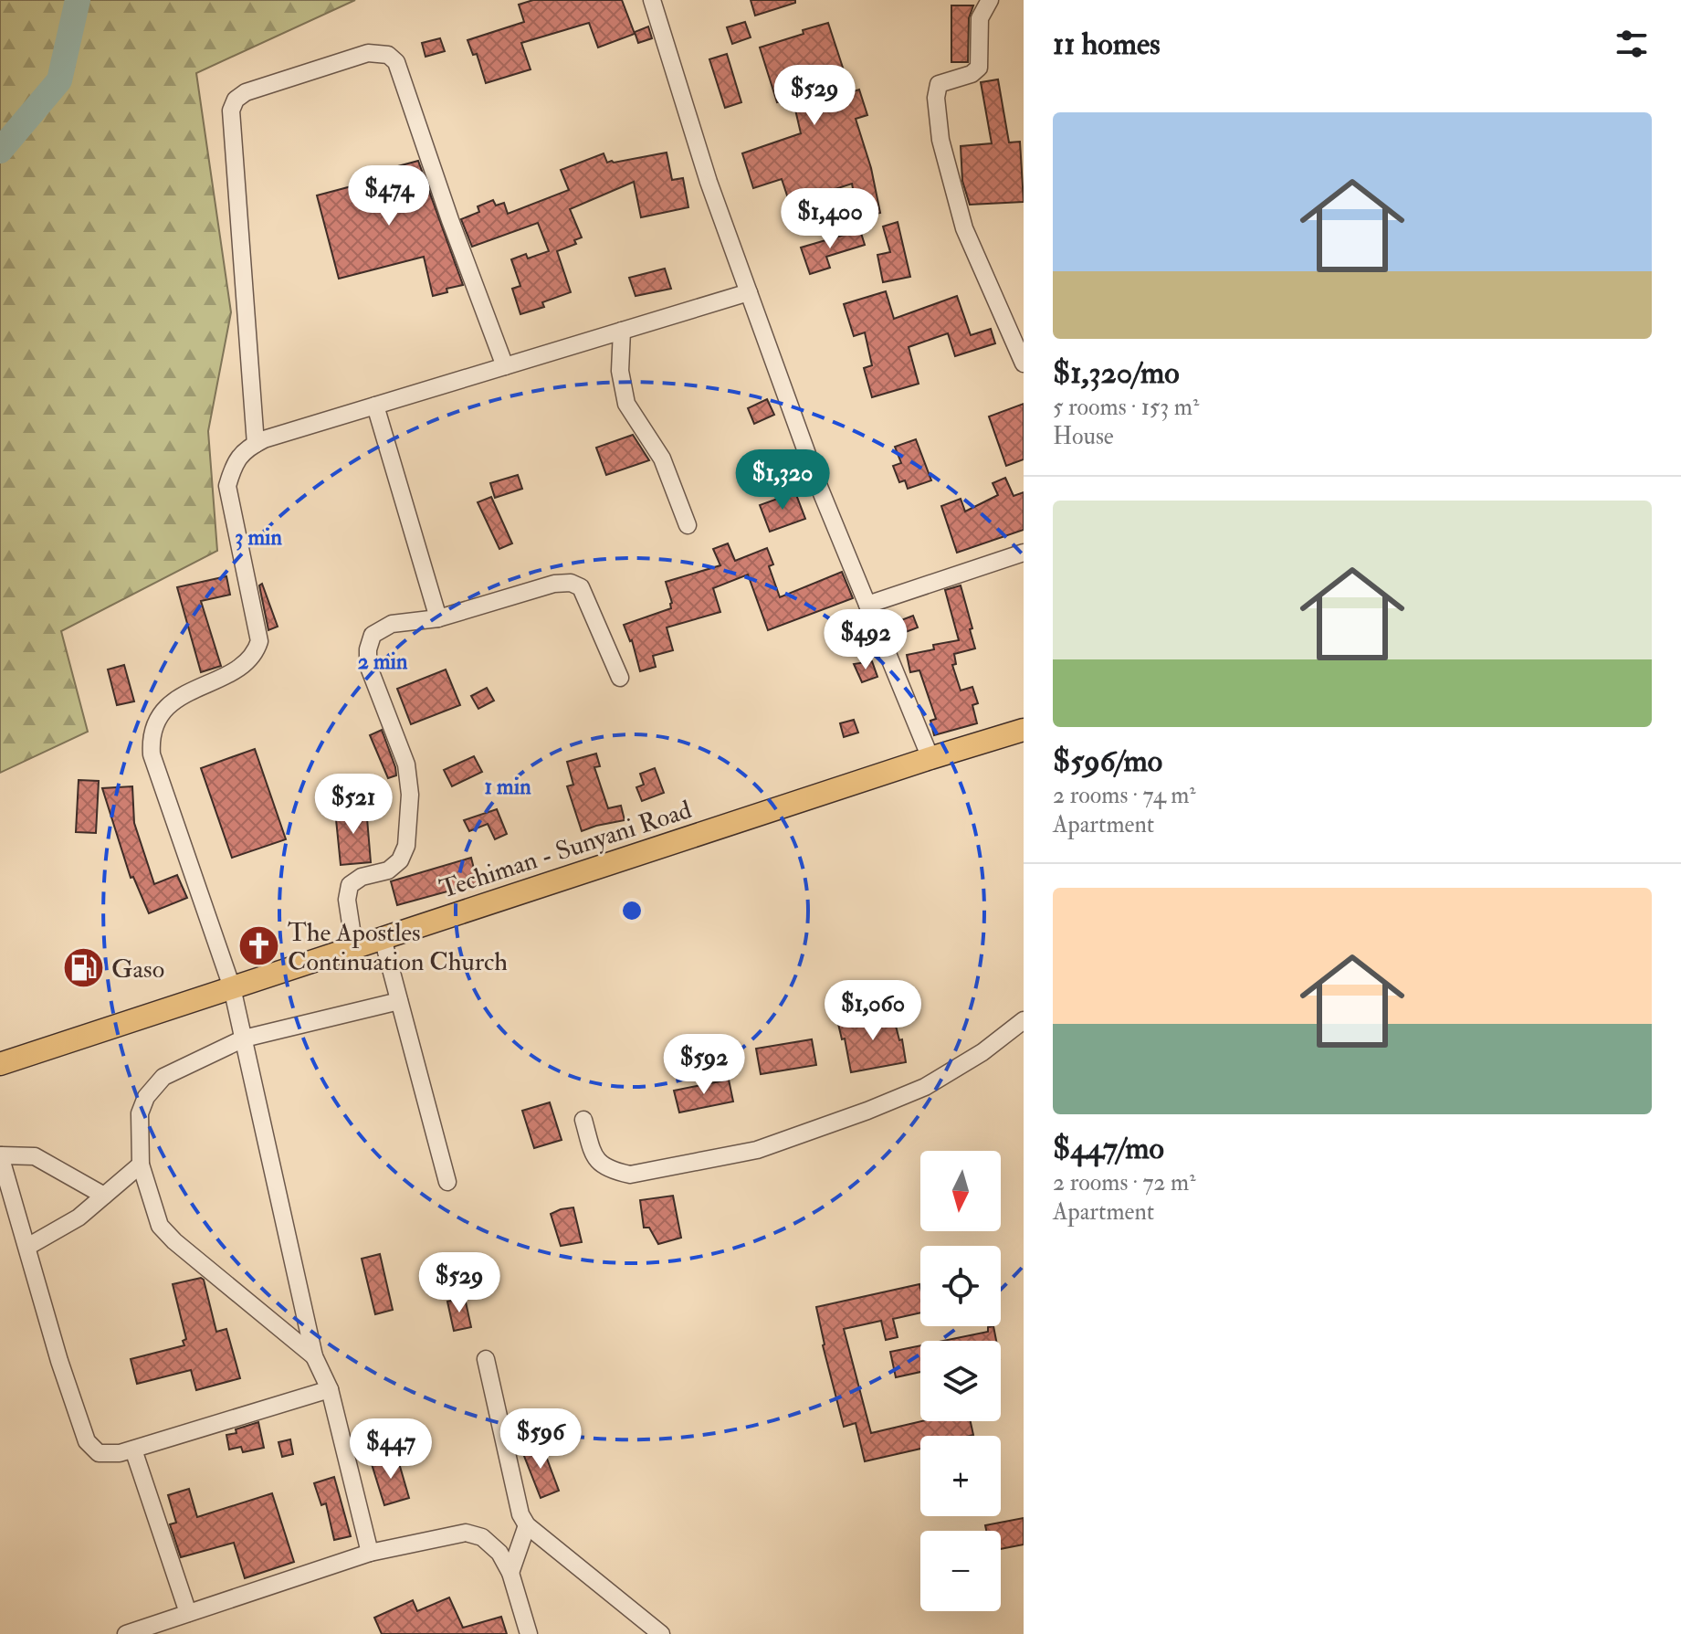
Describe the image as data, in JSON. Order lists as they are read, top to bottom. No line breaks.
{"streets":{"main road":["Techiman - Sunyani Road"]},"places":{"church":["The Apostles Continuation Church"],"fuel station":["Gaso"]},"north":"bottom","page":{"heading":"11 homes","price":["$529","$474","$1,400","$1,320","$492","$521","$1,060","$592","$529","$596","$447"],"list":[{"name":"$1,320/mo","note":"5 rooms · 153 m² · House"},{"name":"$596/mo","note":"2 rooms · 74 m² · Apartment"},{"name":"$447/mo","note":"2 rooms · 72 m² · Apartment"}],"map_buttons":["+","−"]},"rings":["3 min","2 min","1 min"]}
